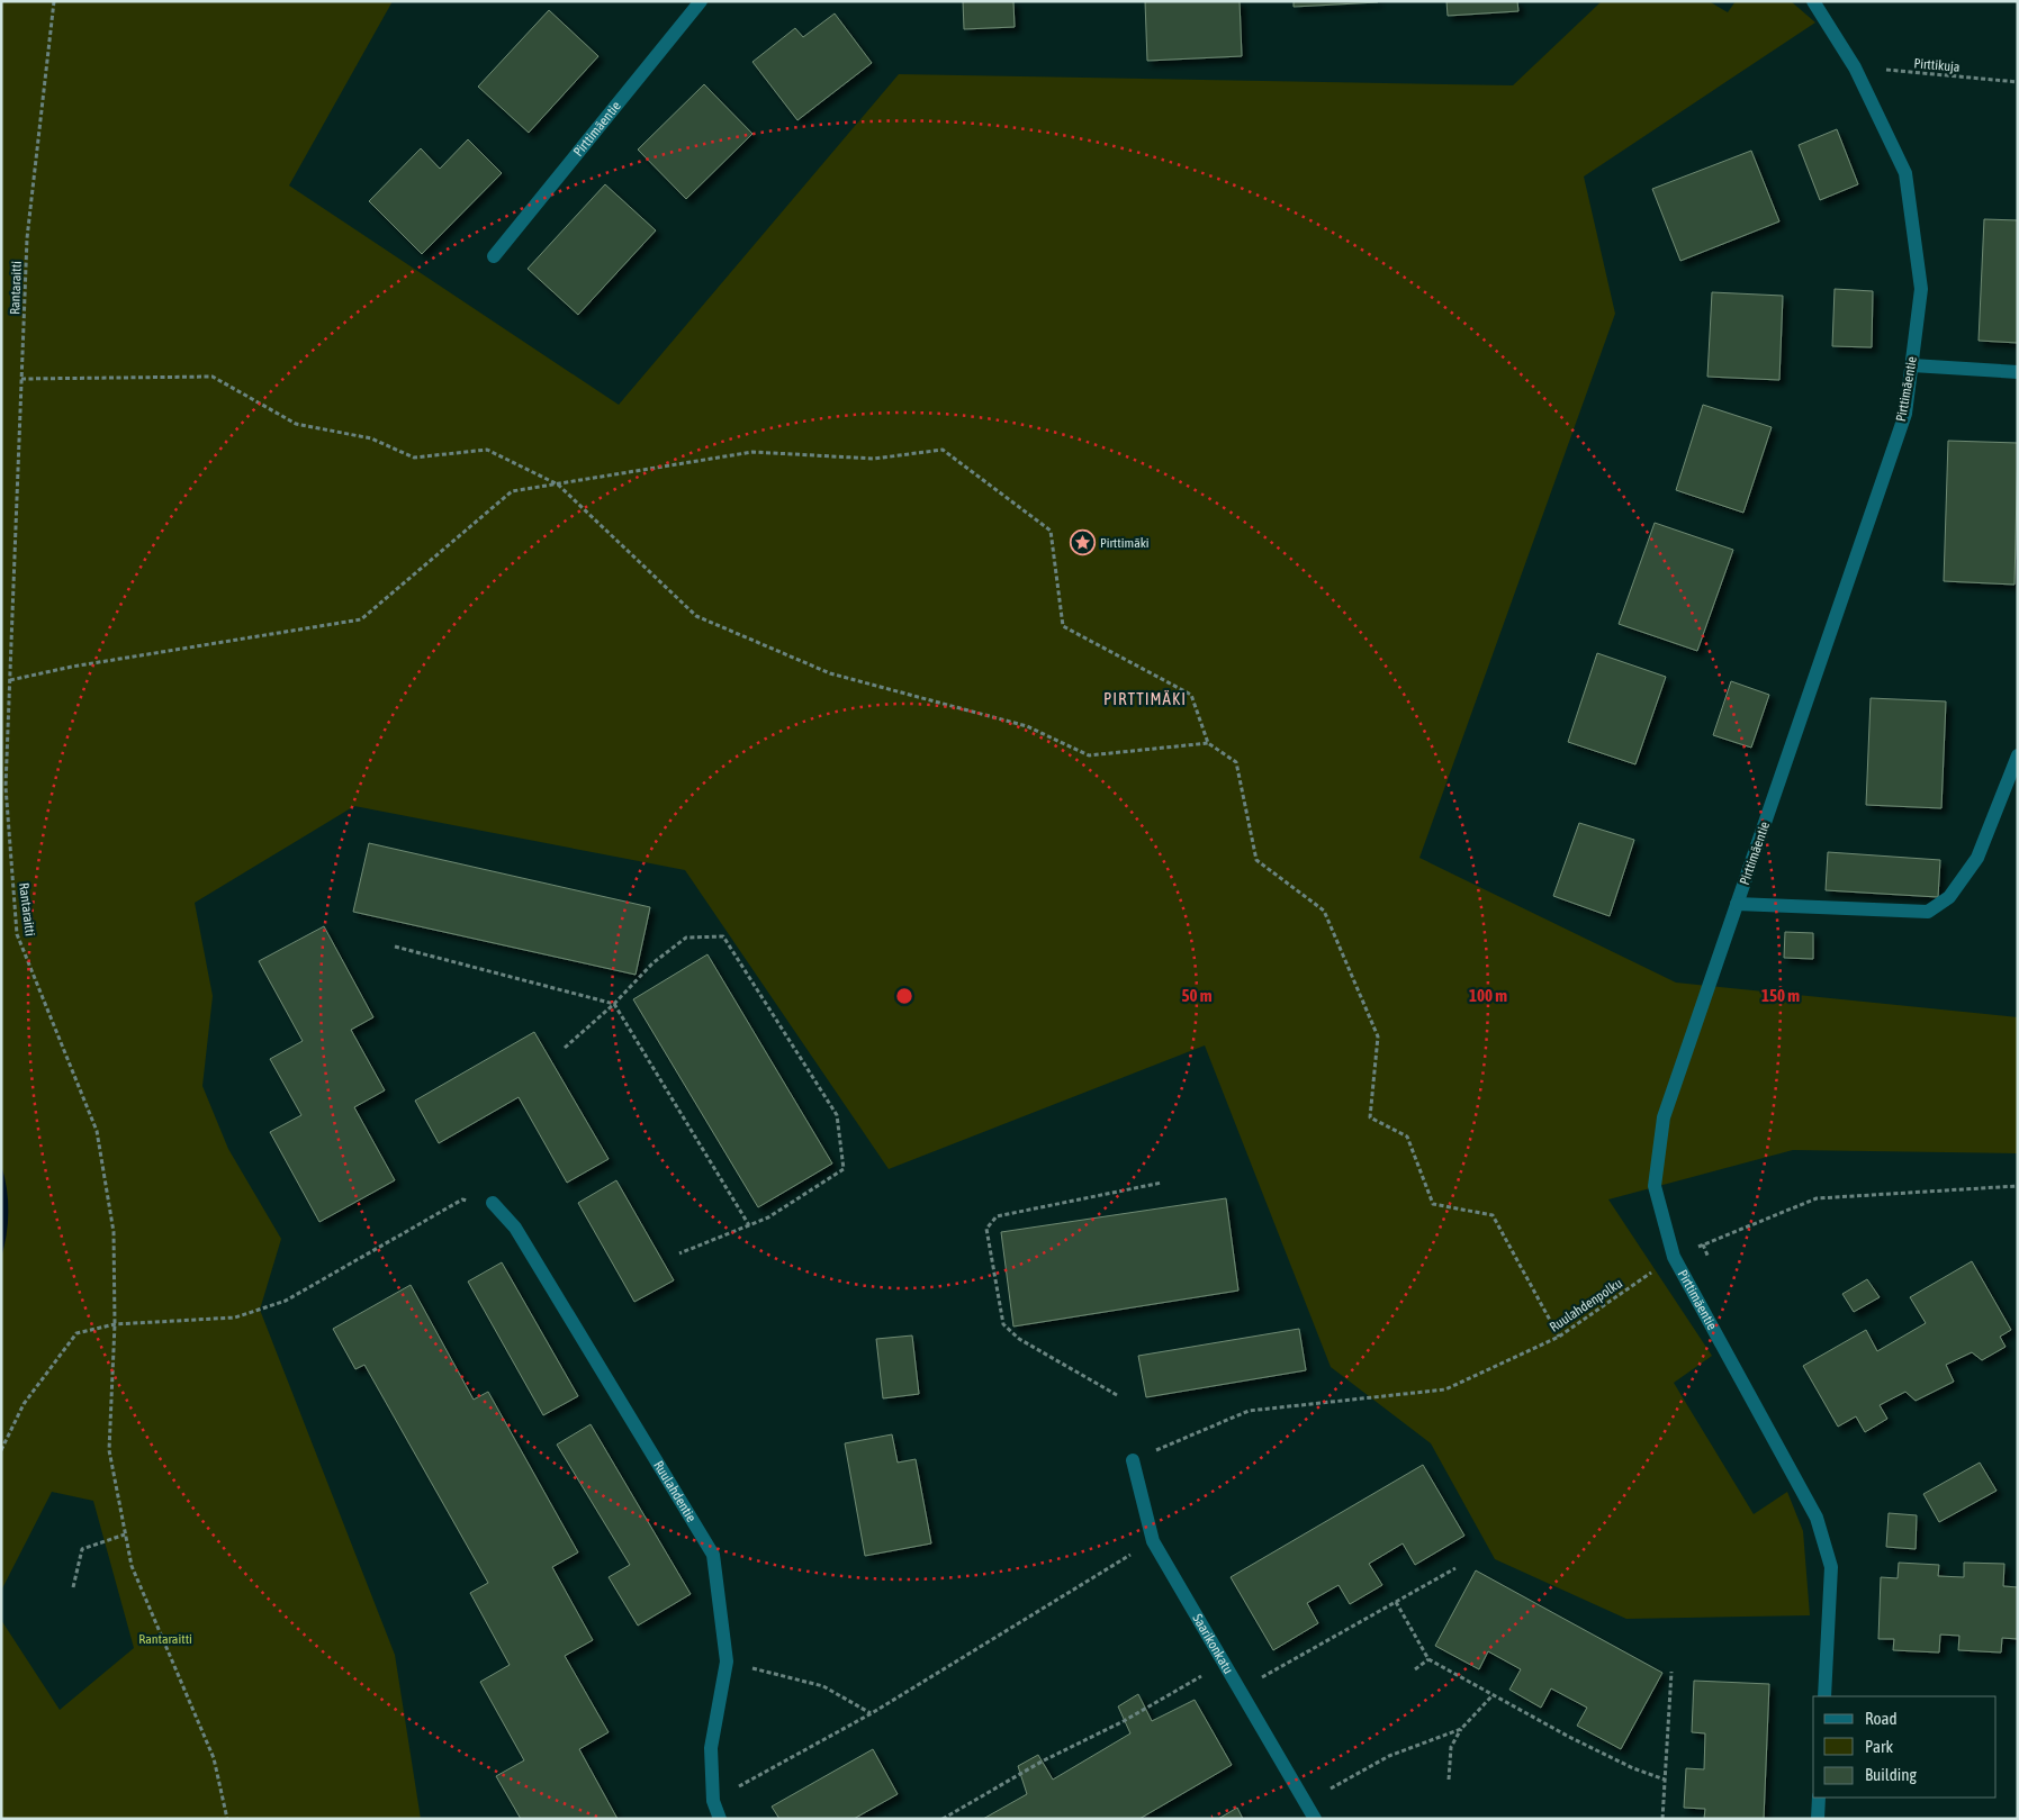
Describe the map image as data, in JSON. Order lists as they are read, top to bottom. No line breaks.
{"streets":{"street":["Pirttimäentie","Ruulahdentie","Saarikonkatu"],"path":["Pirttikuja","Rantaraitti","Ruulahdenpolku"]},"crossings":[["Pirttikuja","Pirttimäentie"],["Pirttimäentie","Ruulahdenpolku"],["Ruulahdenpolku","Saarikonkatu"]],"districts":["PIRTTIMÄKI"],"parks":["Rantaraitti"],"places":{"place":["Pirttimäki"]},"legend":["Road","Park","Building"],"rings":["50 m","100 m","150 m"]}
